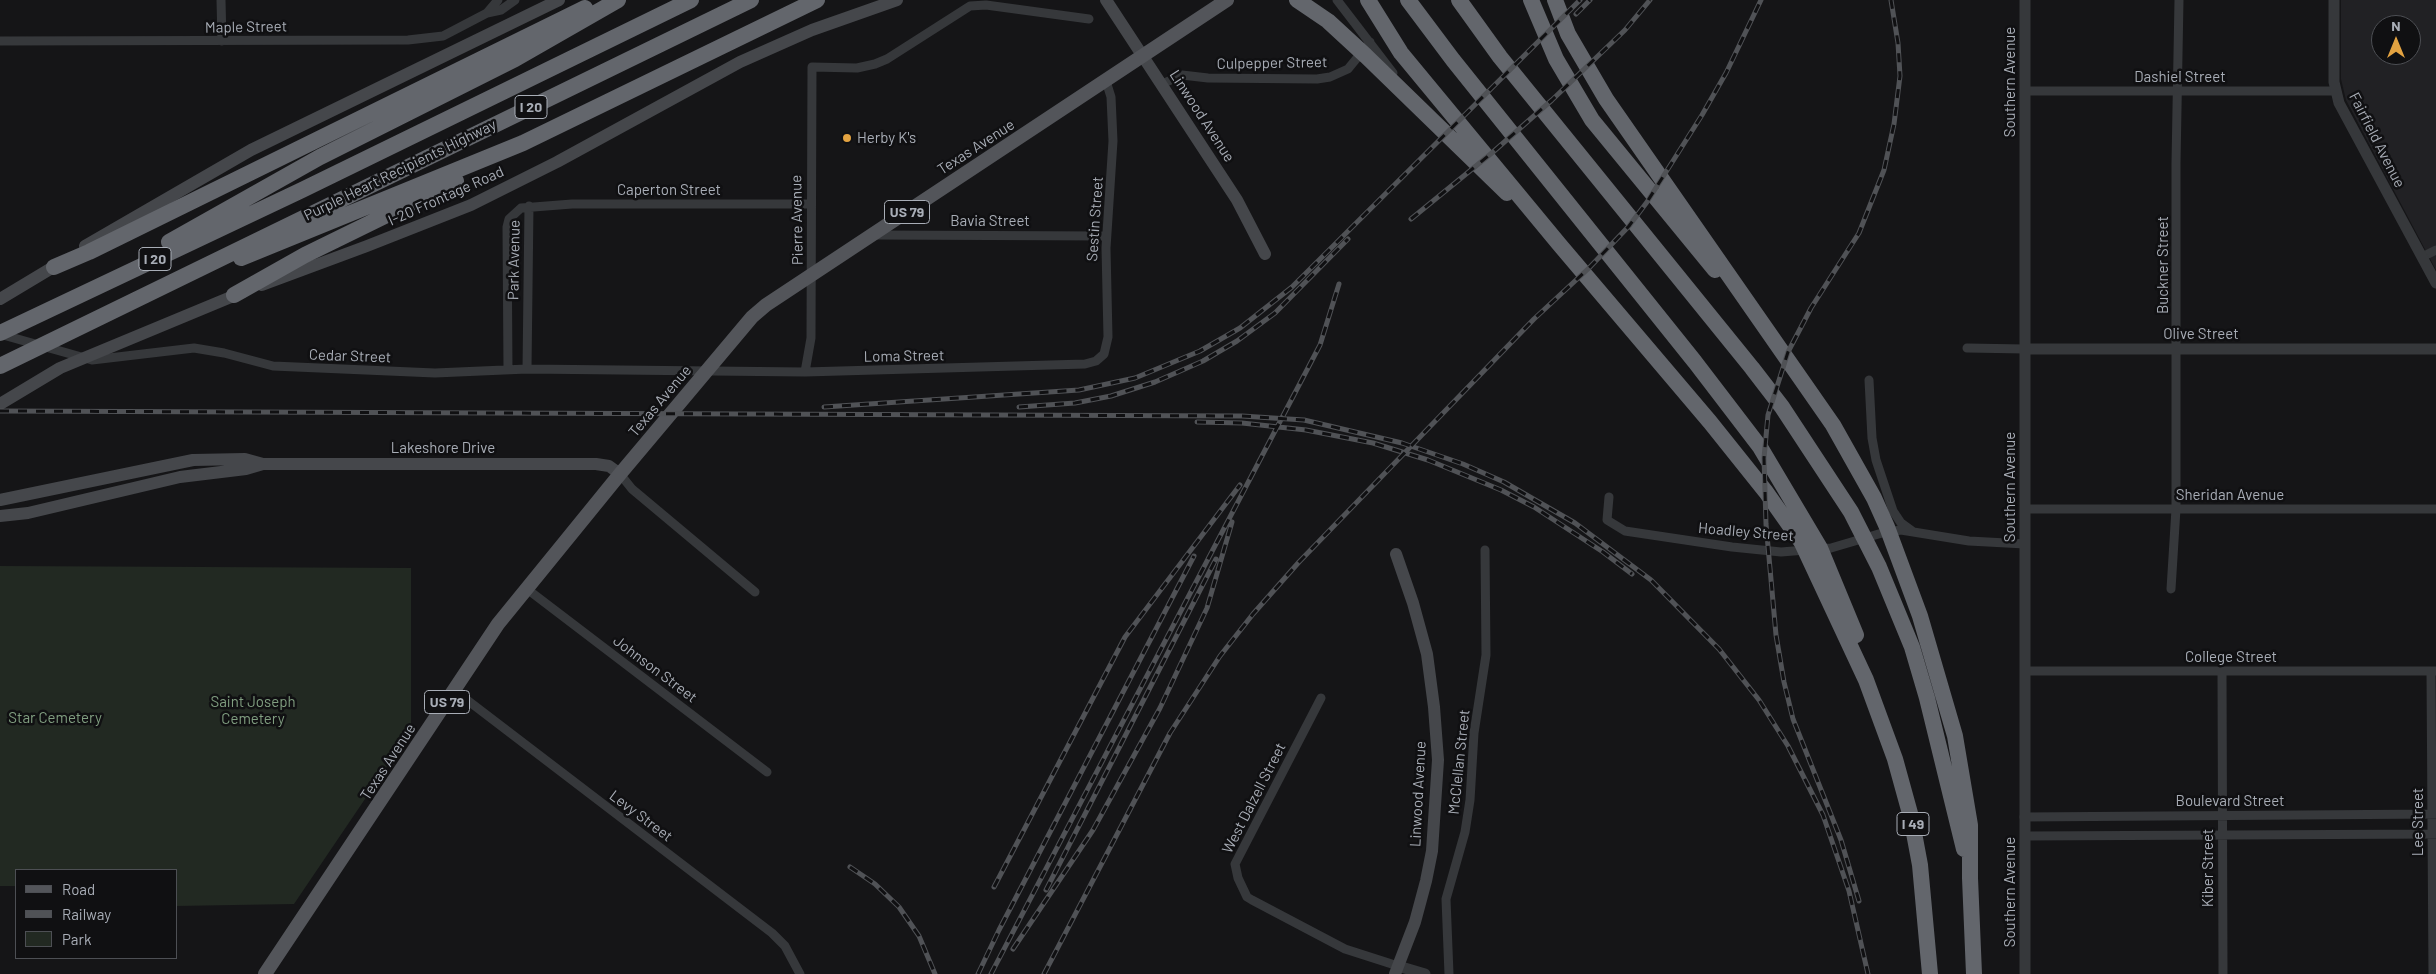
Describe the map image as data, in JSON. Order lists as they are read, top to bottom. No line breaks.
{"streets":{"highway":["I 20","Purple Heart Recipients Highway","I 49"],"main road":["Linwood Avenue","Texas Avenue","I-20 Frontage Road","US 79","Lakeshore Drive"],"street":["Maple Street","Culpepper Street","Dashiel Street","Southern Avenue","Fairfield Avenue","Caperton Street","Sestin Street","Pierre Avenue","Bavia Street","Park Avenue","Buckner Street","Olive Street","Cedar Street","Loma Street","Sheridan Avenue","Hoadley Street","College Street","Johnson Street","McClellan Street","West Dalzell Street","Boulevard Street","Levy Street","Lee Street","Kiber Street"]},"crossings":[["Culpepper Street","Linwood Avenue"],["Dashiel Street","Southern Avenue"],["Dashiel Street","Fairfield Avenue"],["Dashiel Street","Buckner Street"],["Southern Avenue","Olive Street"],["Southern Avenue","Sheridan Avenue"],["Southern Avenue","Hoadley Street"],["Southern Avenue","College Street"],["Southern Avenue","Boulevard Street"],["Linwood Avenue","Texas Avenue"],["Linwood Avenue","West Dalzell Street"],["Texas Avenue","Sestin Street"],["Texas Avenue","Pierre Avenue"],["Texas Avenue","Bavia Street"],["Texas Avenue","Cedar Street"],["Texas Avenue","Loma Street"],["Texas Avenue","Lakeshore Drive"],["Texas Avenue","Johnson Street"],["Texas Avenue","Levy Street"],["Purple Heart Recipients Highway","Cedar Street"],["Caperton Street","Pierre Avenue"],["Caperton Street","Park Avenue"],["Sestin Street","Bavia Street"],["Sestin Street","Loma Street"],["Pierre Avenue","Loma Street"],["Park Avenue","Cedar Street"],["Buckner Street","Olive Street"],["Buckner Street","Sheridan Avenue"],["Cedar Street","Loma Street"],["College Street","Lee Street"],["College Street","Kiber Street"],["Boulevard Street","Lee Street"],["Boulevard Street","Kiber Street"]],"parks":["Saint Joseph Cemetery","Star Cemetery"],"places":["Herby K's"],"legend":["Road","Railway","Park"],"north":"top"}
